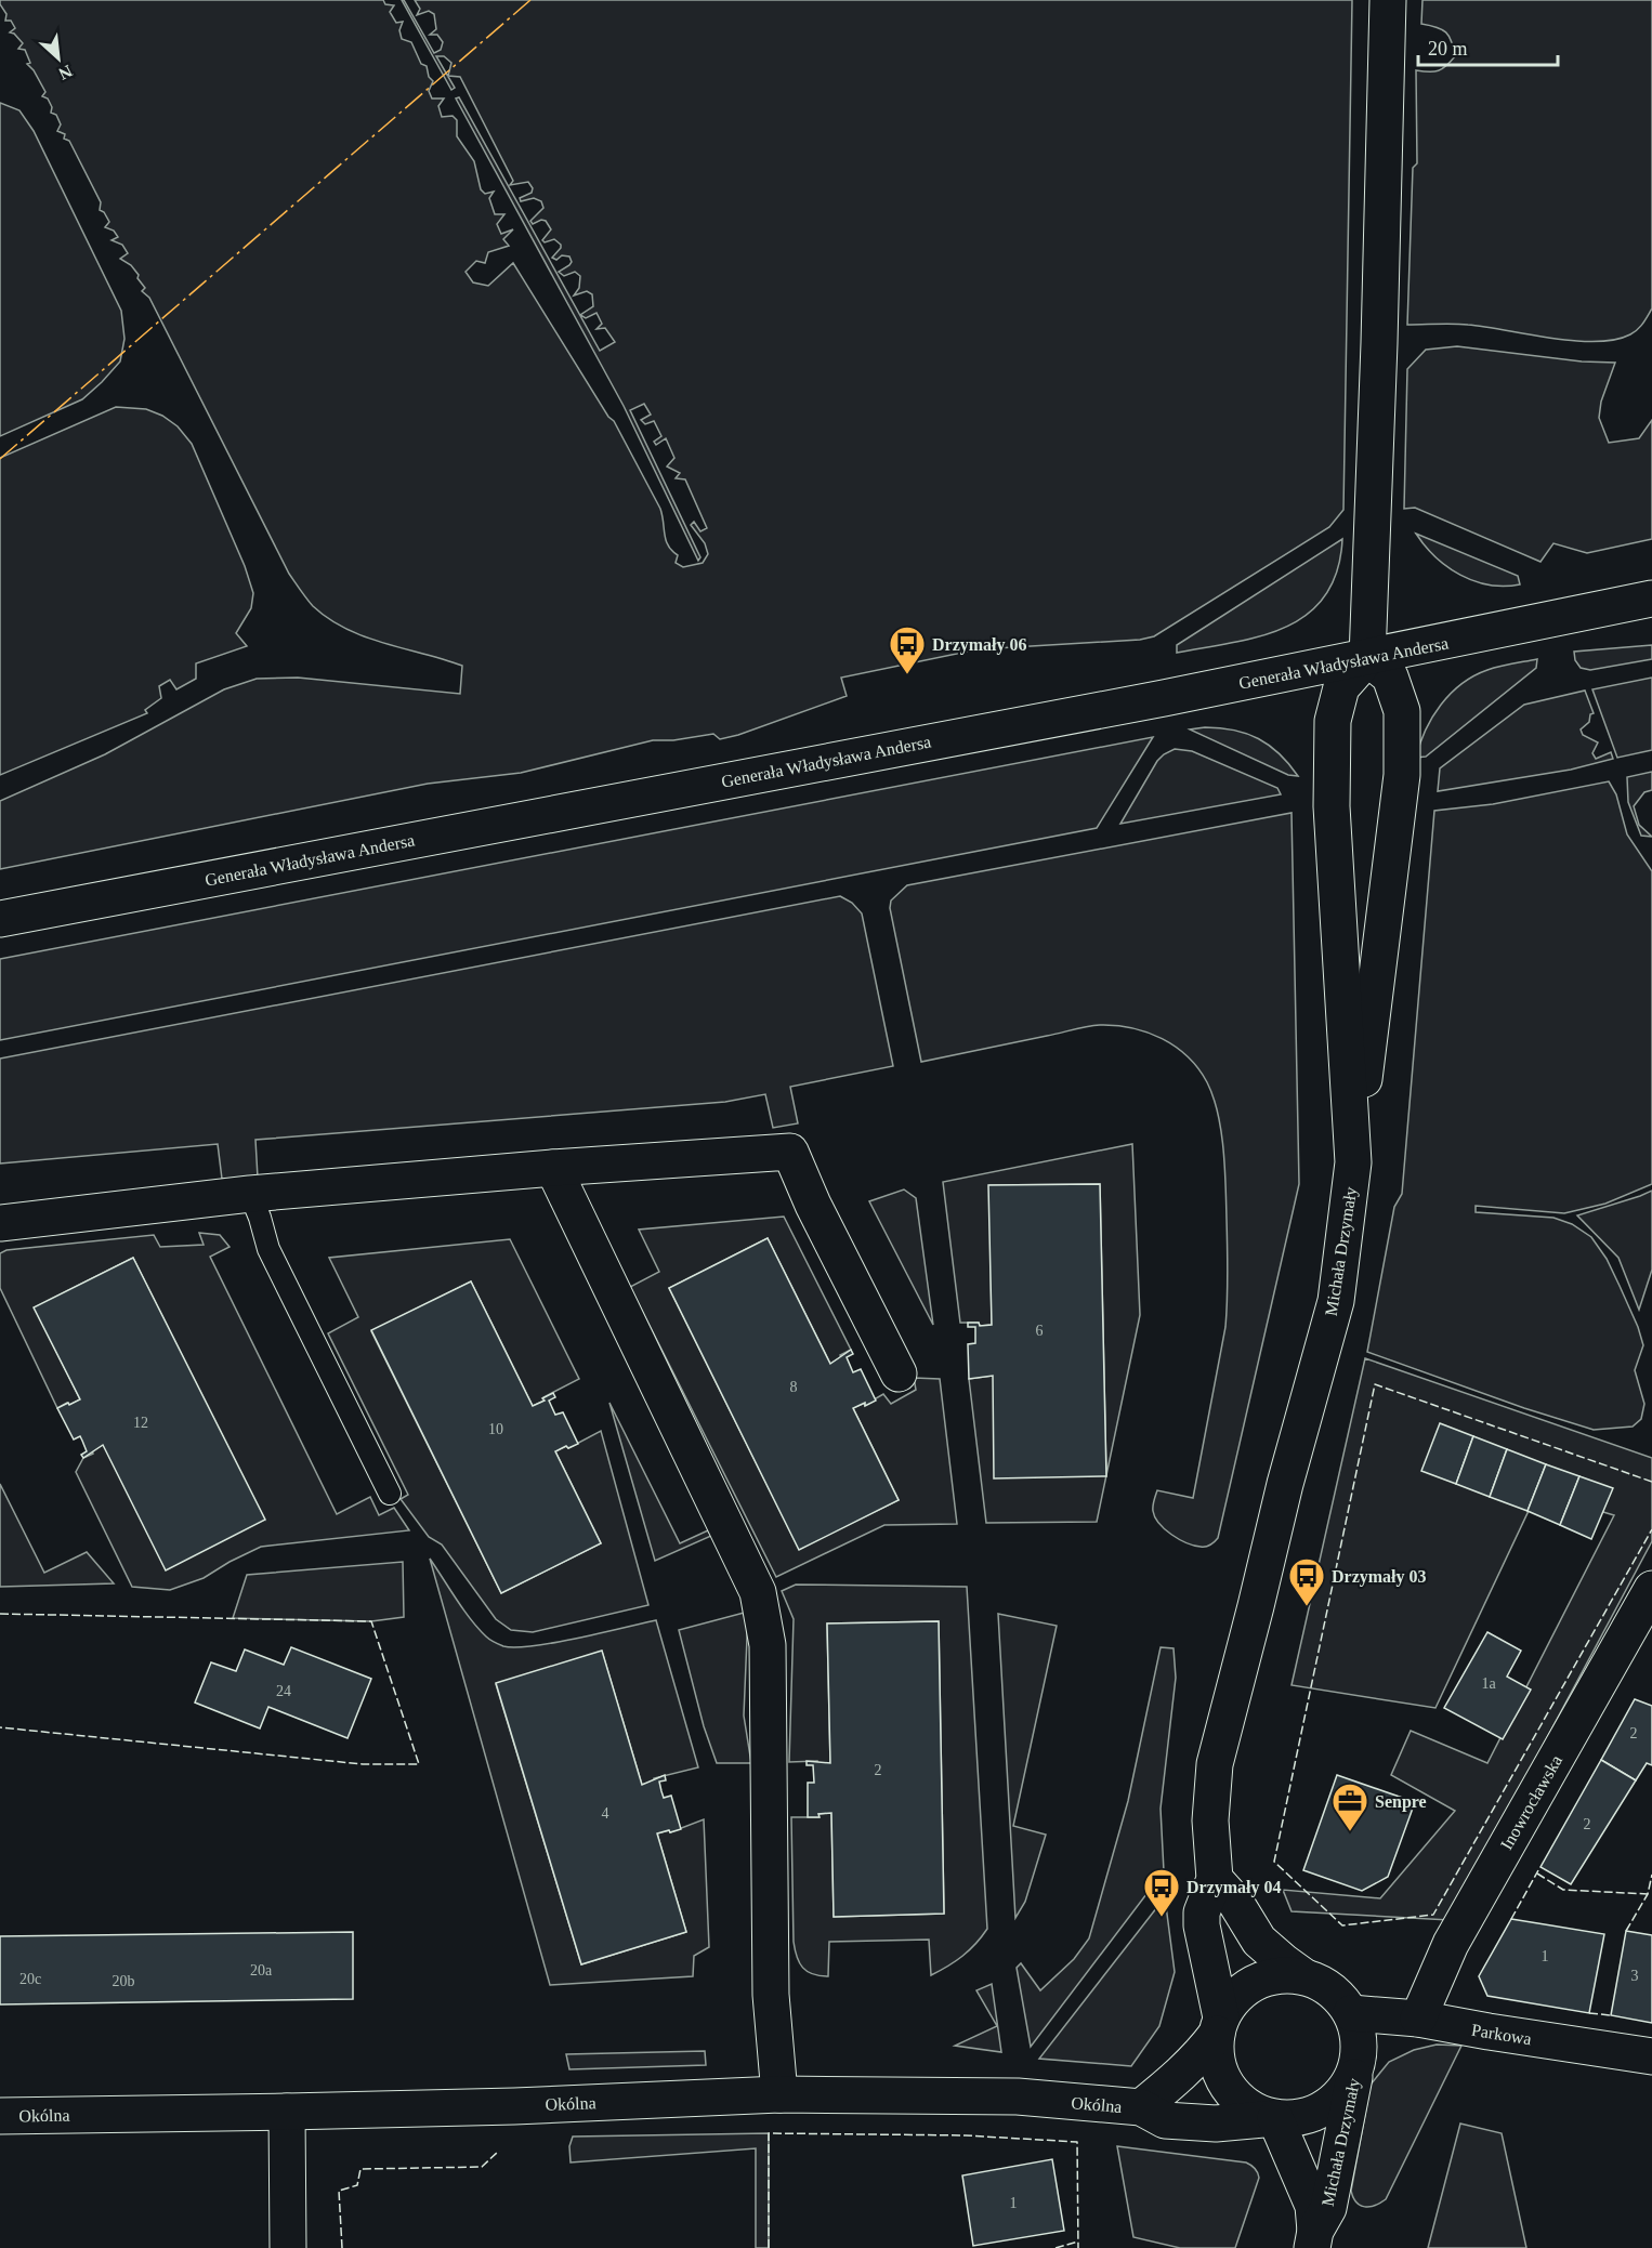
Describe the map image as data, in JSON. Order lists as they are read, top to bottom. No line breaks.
{"streets":{"street":["Generała Władysława Andersa","Michała Drzymały","Inowrocławska","Parkowa","Okólna"]},"crossings":[["Generała Władysława Andersa","Michała Drzymały"],["Michała Drzymały","Parkowa"],["Michała Drzymały","Okólna"],["Inowrocławska","Parkowa"],["Parkowa","Okólna"]],"places":{"bus stop":["Drzymały 06","Drzymały 03","Drzymały 04"],"office":["Senpre"]},"house_numbers":["6","8","12","10","1a","24","2","2","4","2","1","20a","3","20c","20b","1"],"scale_bar":"20 m","north":"bottom right"}
